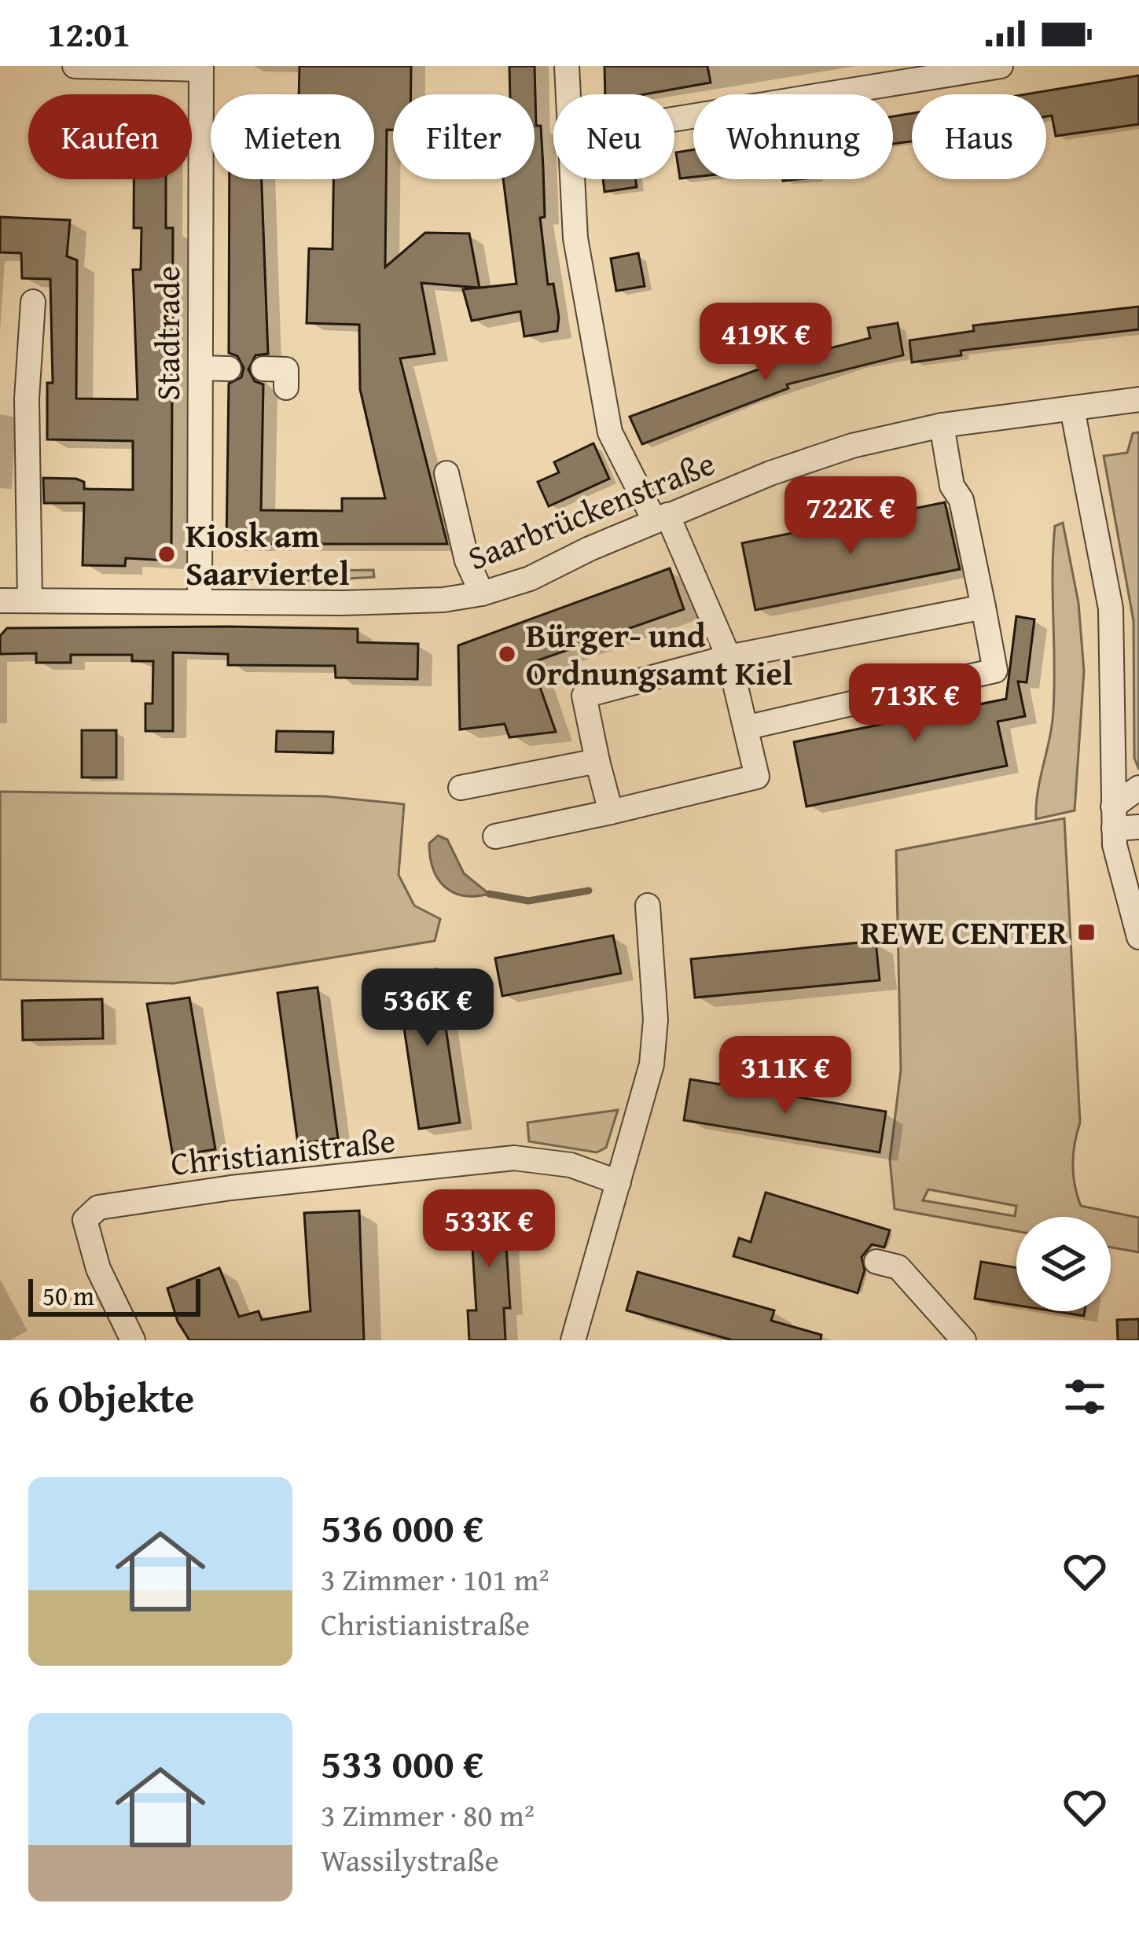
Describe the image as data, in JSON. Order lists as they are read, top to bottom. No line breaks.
{"streets":{"street":["Stadtrade","Saarbrückenstraße","Christianistraße"]},"crossings":[["Stadtrade","Saarbrückenstraße"]],"places":{"other":["Kiosk am Saarviertel","Bürger- und Ordnungsamt Kiel"],"transit":["REWE CENTER"]},"scale_bar":"50 m","page":{"status":"12:01","chip":["Kaufen","Mieten","Filter","Neu","Wohnung","Haus"],"price":["419K €","722K €","713K €","536K €","311K €","533K €"],"scale":"50 m","heading":"6 Objekte","list":[{"name":"536 000 €","note":"3 Zimmer · 101 m² · Christianistraße"},{"name":"533 000 €","note":"3 Zimmer · 80 m² · Wassilystraße"}]}}
